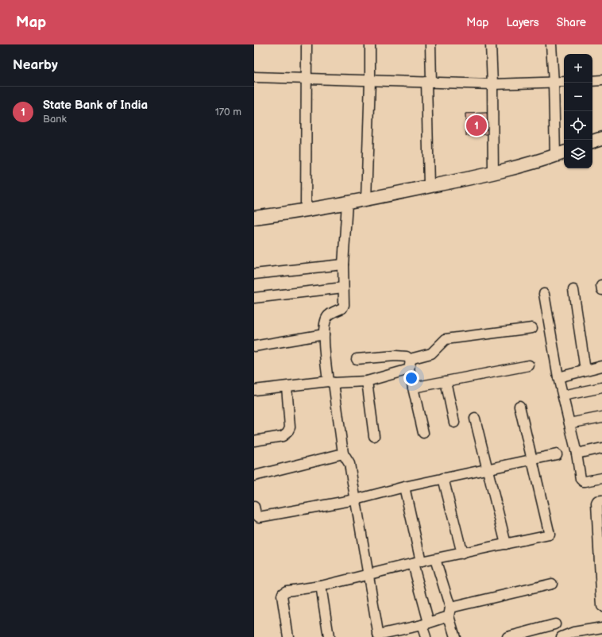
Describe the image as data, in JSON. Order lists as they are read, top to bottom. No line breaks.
{"page":{"header":"Map","nav":["Map","Layers","Share"],"heading":"Nearby","map_buttons":["+","−"],"list":[{"mark":"1","name":"State Bank of India","note":"Bank","value":"170 m"}],"pins":"1"}}
